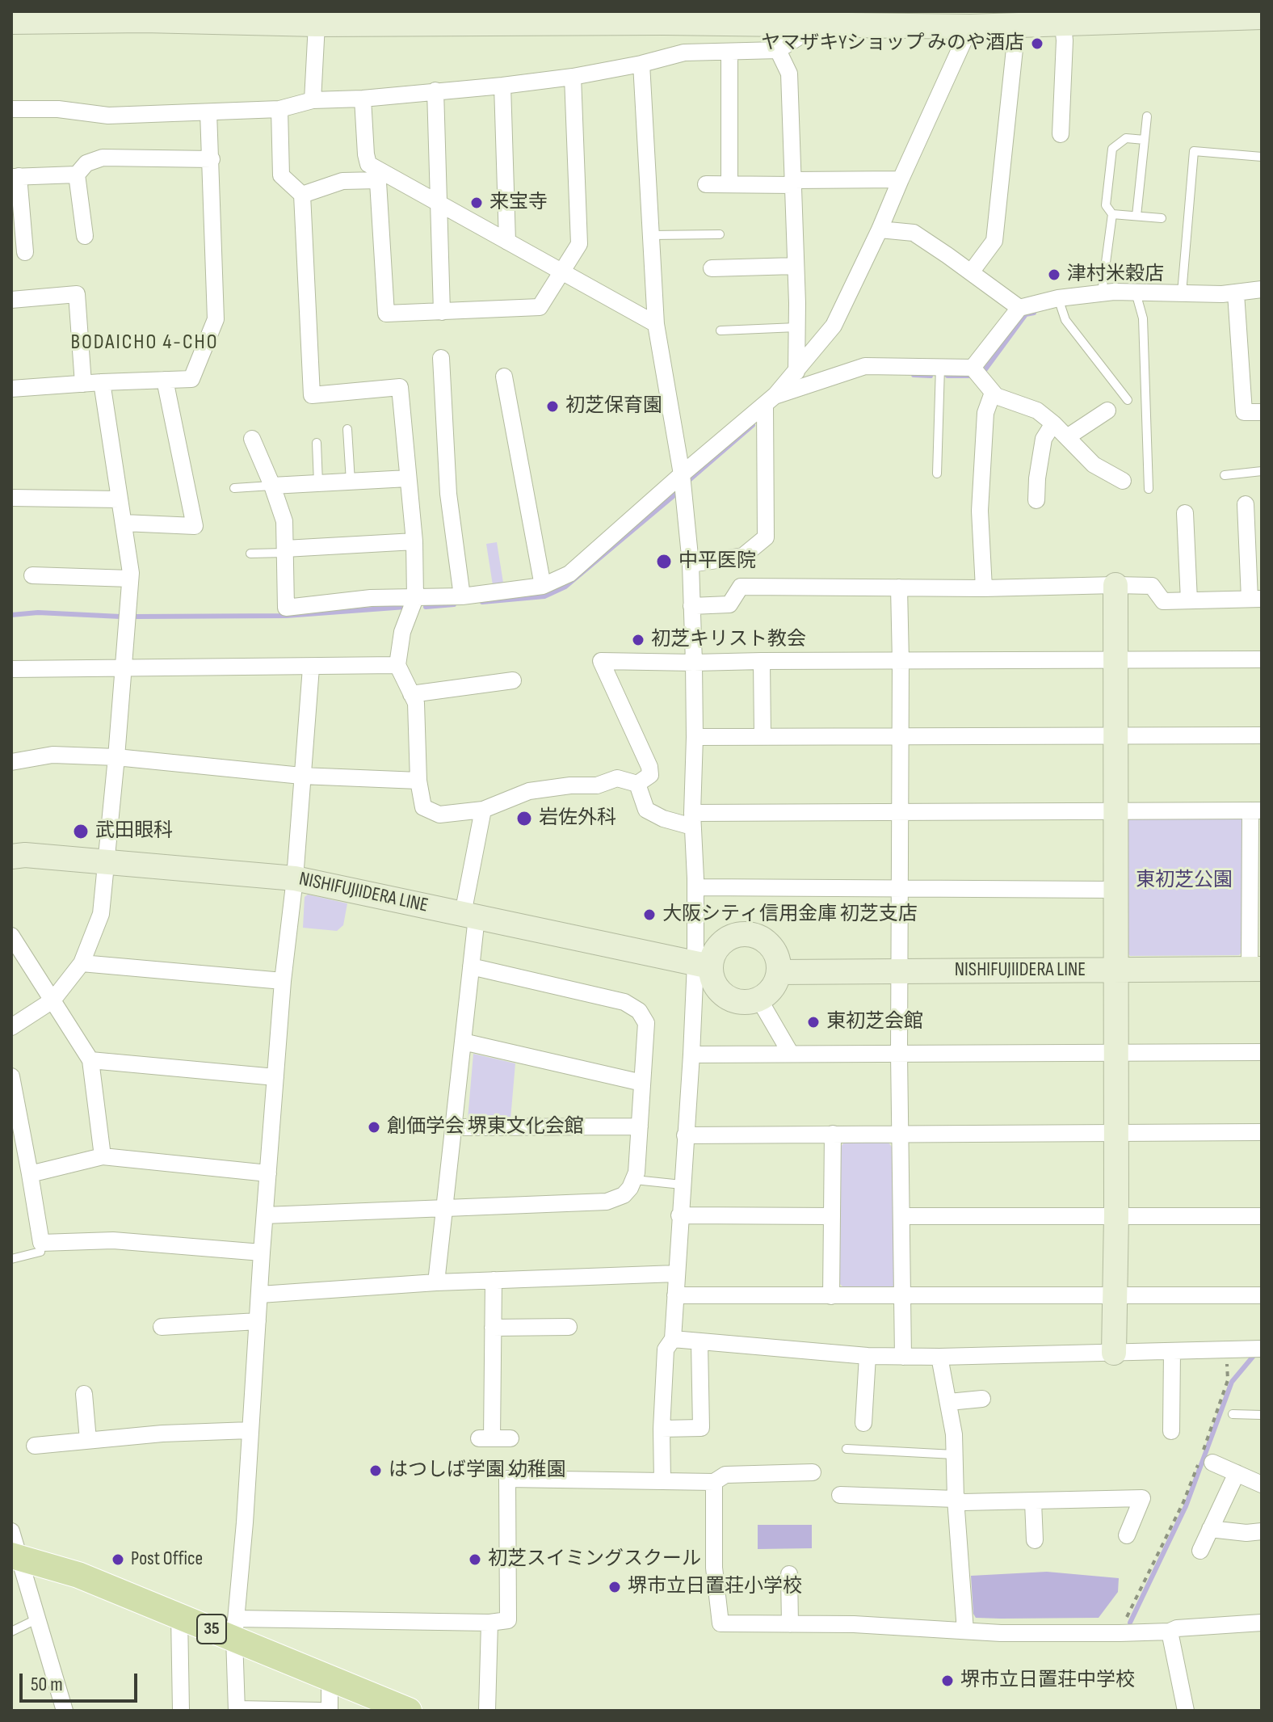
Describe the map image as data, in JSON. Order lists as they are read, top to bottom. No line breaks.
{"streets":{"main road":["35"],"street":["NISHIFUJIIDERA LINE"]},"districts":["BODAICHO 4-CHO"],"parks":["東初芝公園"],"places":["ヤマザキYショップ みのや酒店","来宝寺","津村米穀店","初芝保育園","中平医院","初芝キリスト教会","岩佐外科","武田眼科","大阪シティ信用金庫 初芝支店","東初芝会館","創価学会 堺東文化会館","はつしば学園 幼稚園","Post Office","初芝スイミングスクール","堺市立日置荘小学校","堺市立日置荘中学校"],"scale_bar":"50 m"}
